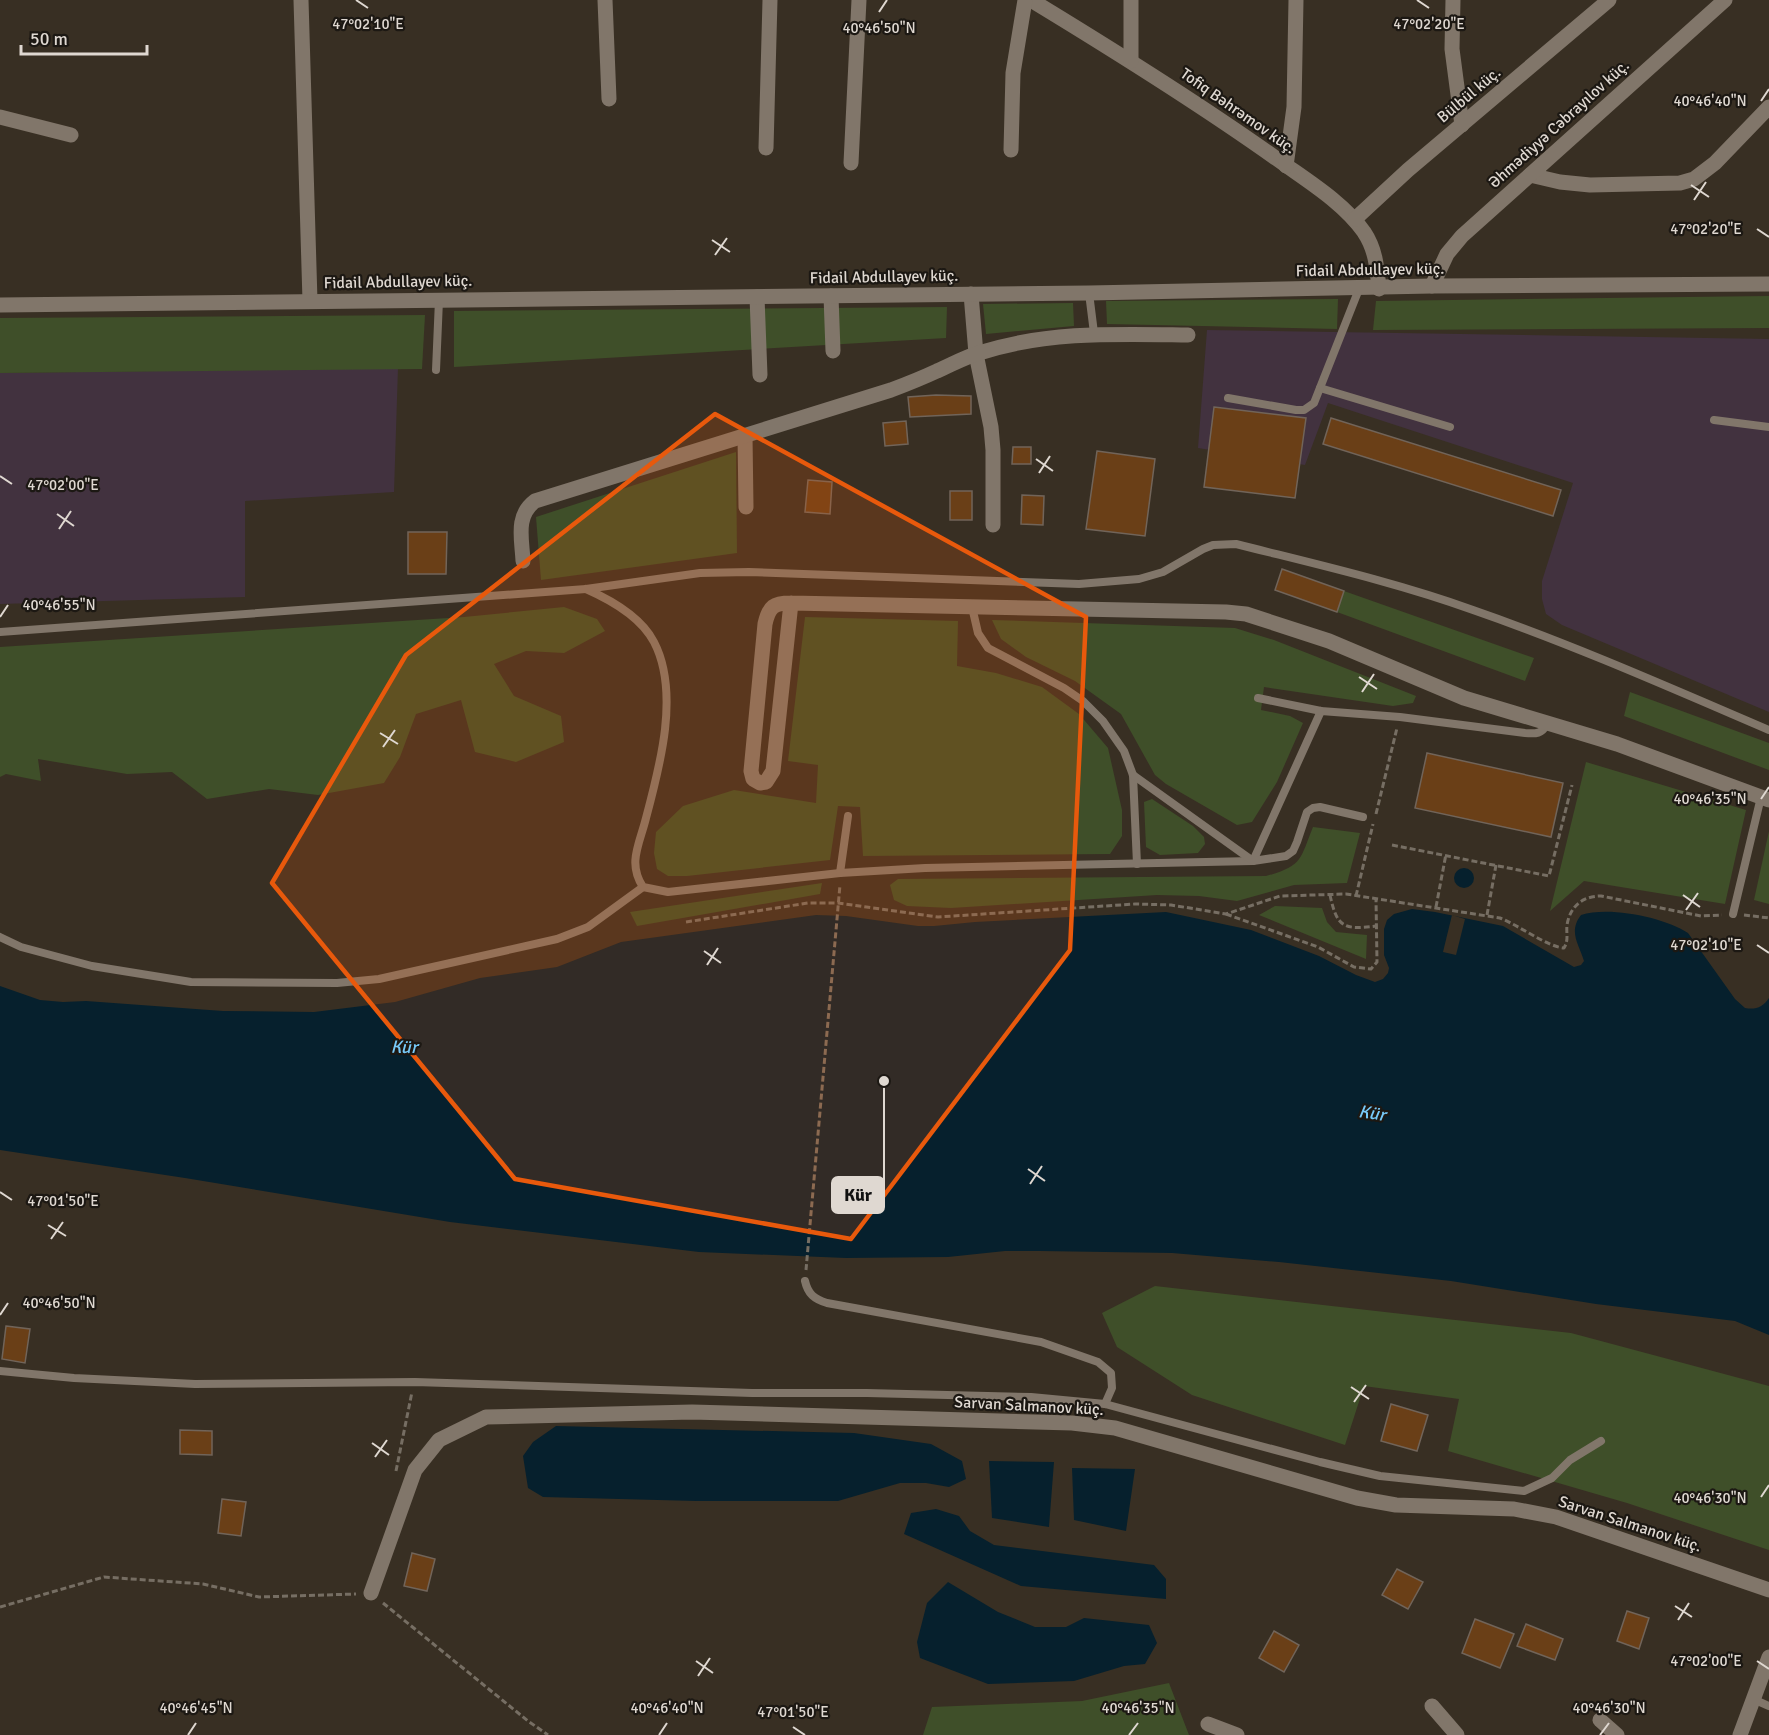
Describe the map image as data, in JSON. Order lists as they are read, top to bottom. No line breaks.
{"streets":{"street":["Bülbül küç.","Tofiq Bəhrəmov küç.","Əhmədiyyə Cəbrayılov küç.","Fidail Abdullayev küç.","Sarvan Salmanov küç."]},"crossings":[["Bülbül küç.","Tofiq Bəhrəmov küç."],["Tofiq Bəhrəmov küç.","Fidail Abdullayev küç."],["Əhmədiyyə Cəbrayılov küç.","Fidail Abdullayev küç."]],"water":["Kür"],"places":["Kür"],"scale_bar":"50 m","coordinates":["47°02'10\"E","47°02'20\"E","40°46'50\"N","40°46'40\"N","47°02'00\"E","40°46'55\"N","40°46'35\"N","47°01'50\"E","40°46'30\"N","40°46'45\"N"]}
